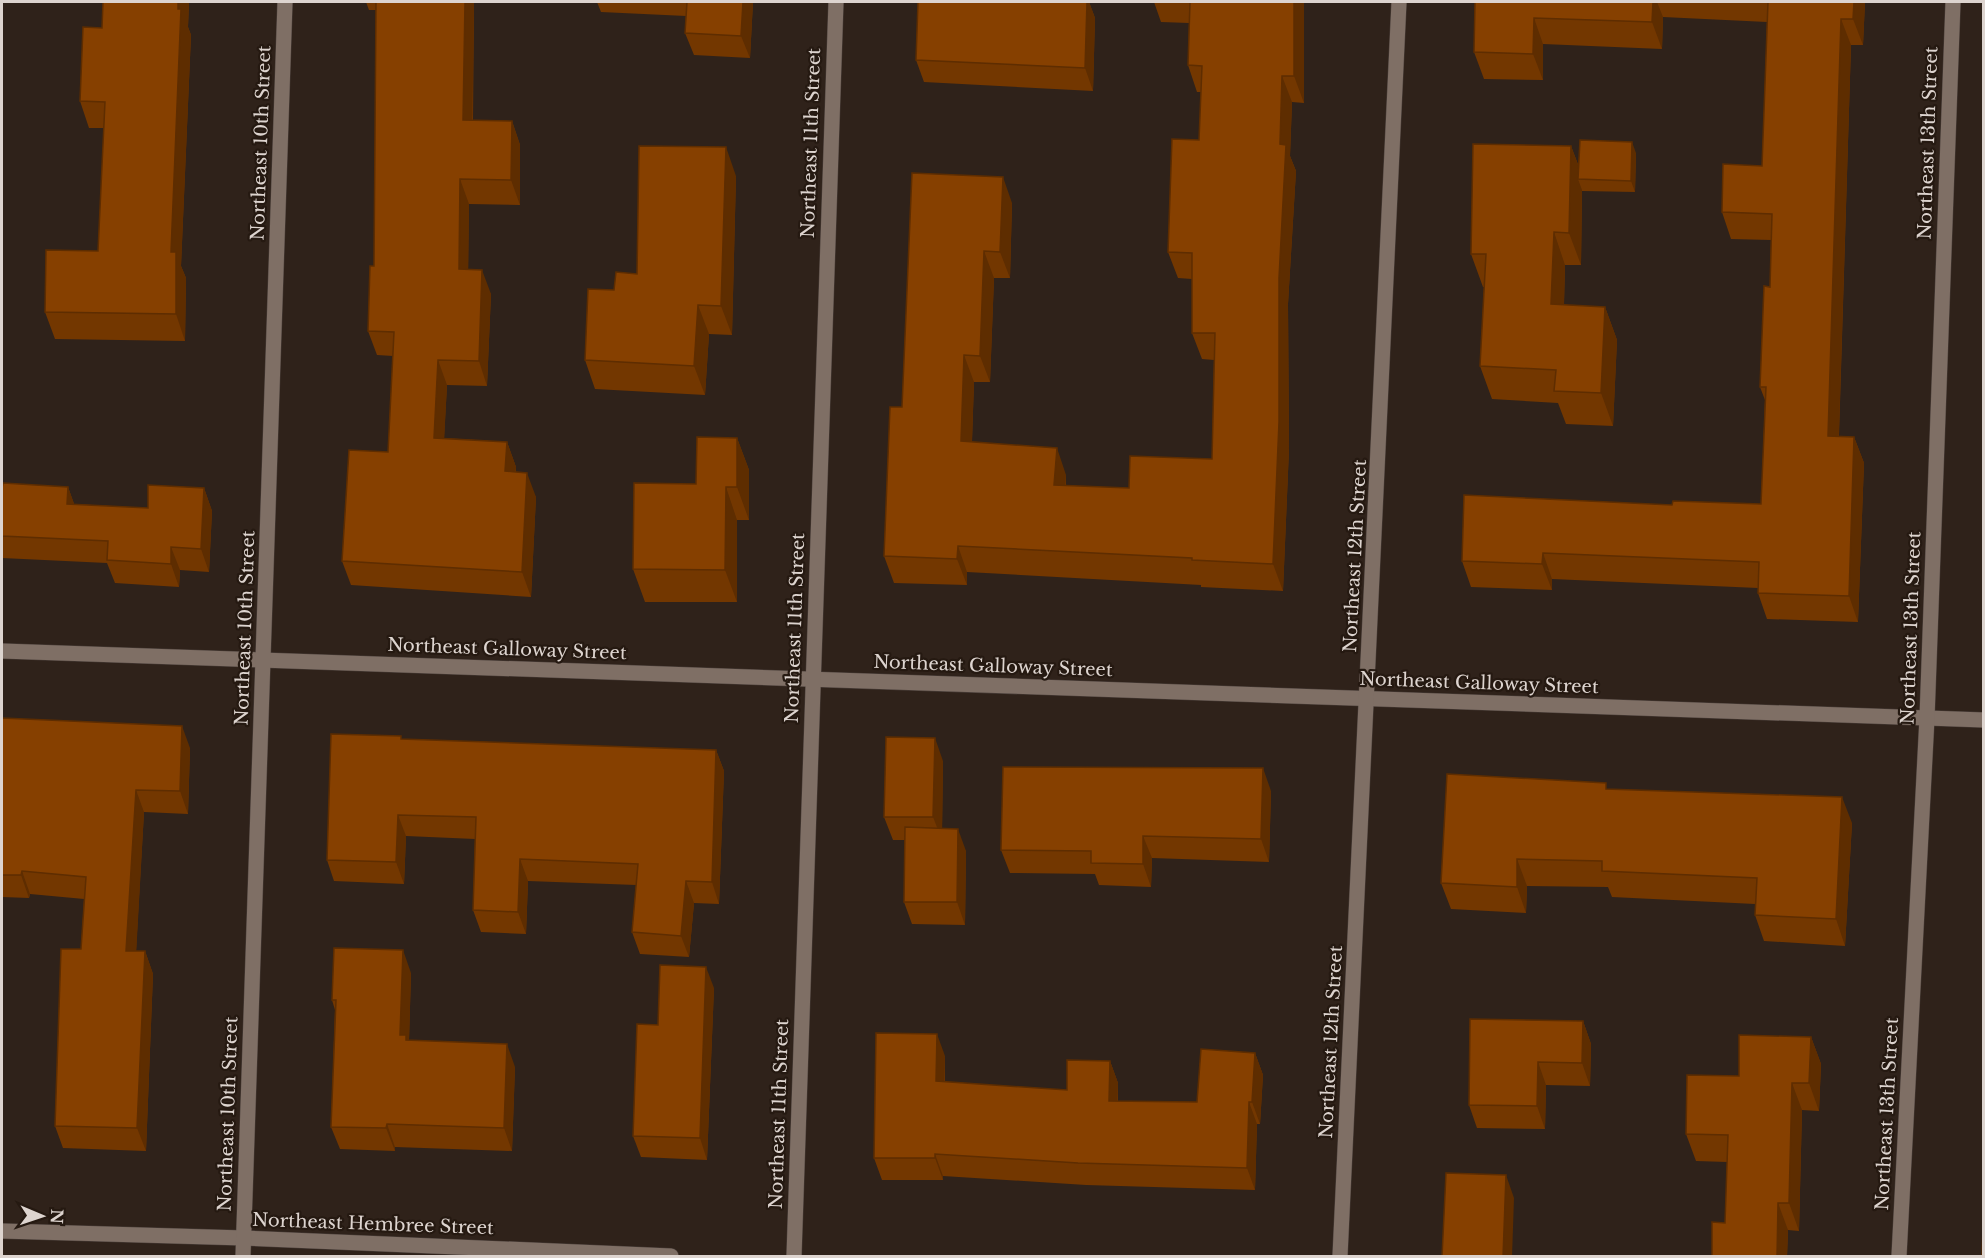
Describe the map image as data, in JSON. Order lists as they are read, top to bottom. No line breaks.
{"streets":{"street":["Northeast 10th Street","Northeast 11th Street","Northeast 13th Street","Northeast 12th Street","Northeast Galloway Street","Northeast Hembree Street"]},"crossings":[["Northeast 10th Street","Northeast Galloway Street"],["Northeast 10th Street","Northeast Hembree Street"],["Northeast 11th Street","Northeast Galloway Street"],["Northeast 13th Street","Northeast Galloway Street"],["Northeast 12th Street","Northeast Galloway Street"]],"north":"right"}
